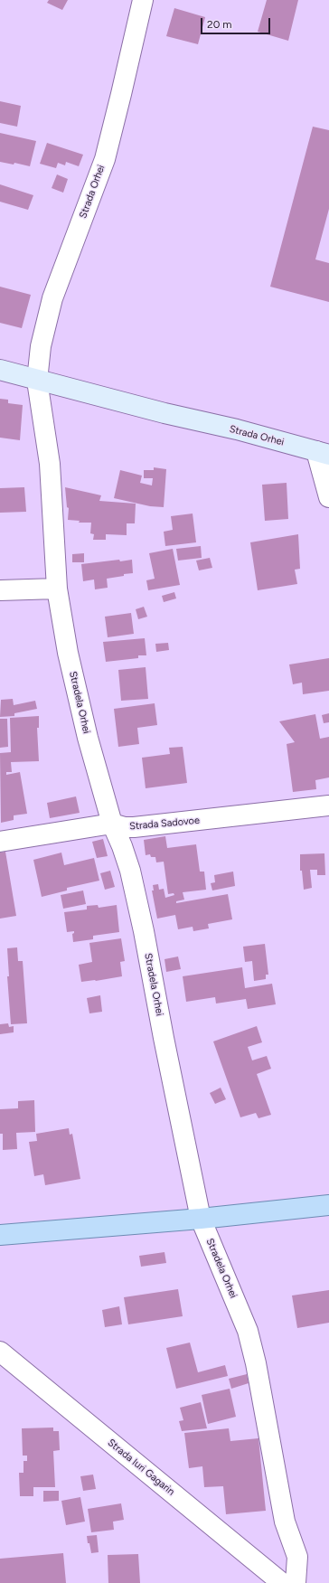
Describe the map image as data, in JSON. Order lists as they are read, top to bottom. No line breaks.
{"streets":{"street":["Strada Orhei","Stradela Orhei","Strada Sadovoe","Strada Iuri Gagarin"]},"crossings":[["Strada Orhei","Stradela Orhei"],["Stradela Orhei","Strada Sadovoe"]],"scale_bar":"20 m"}
